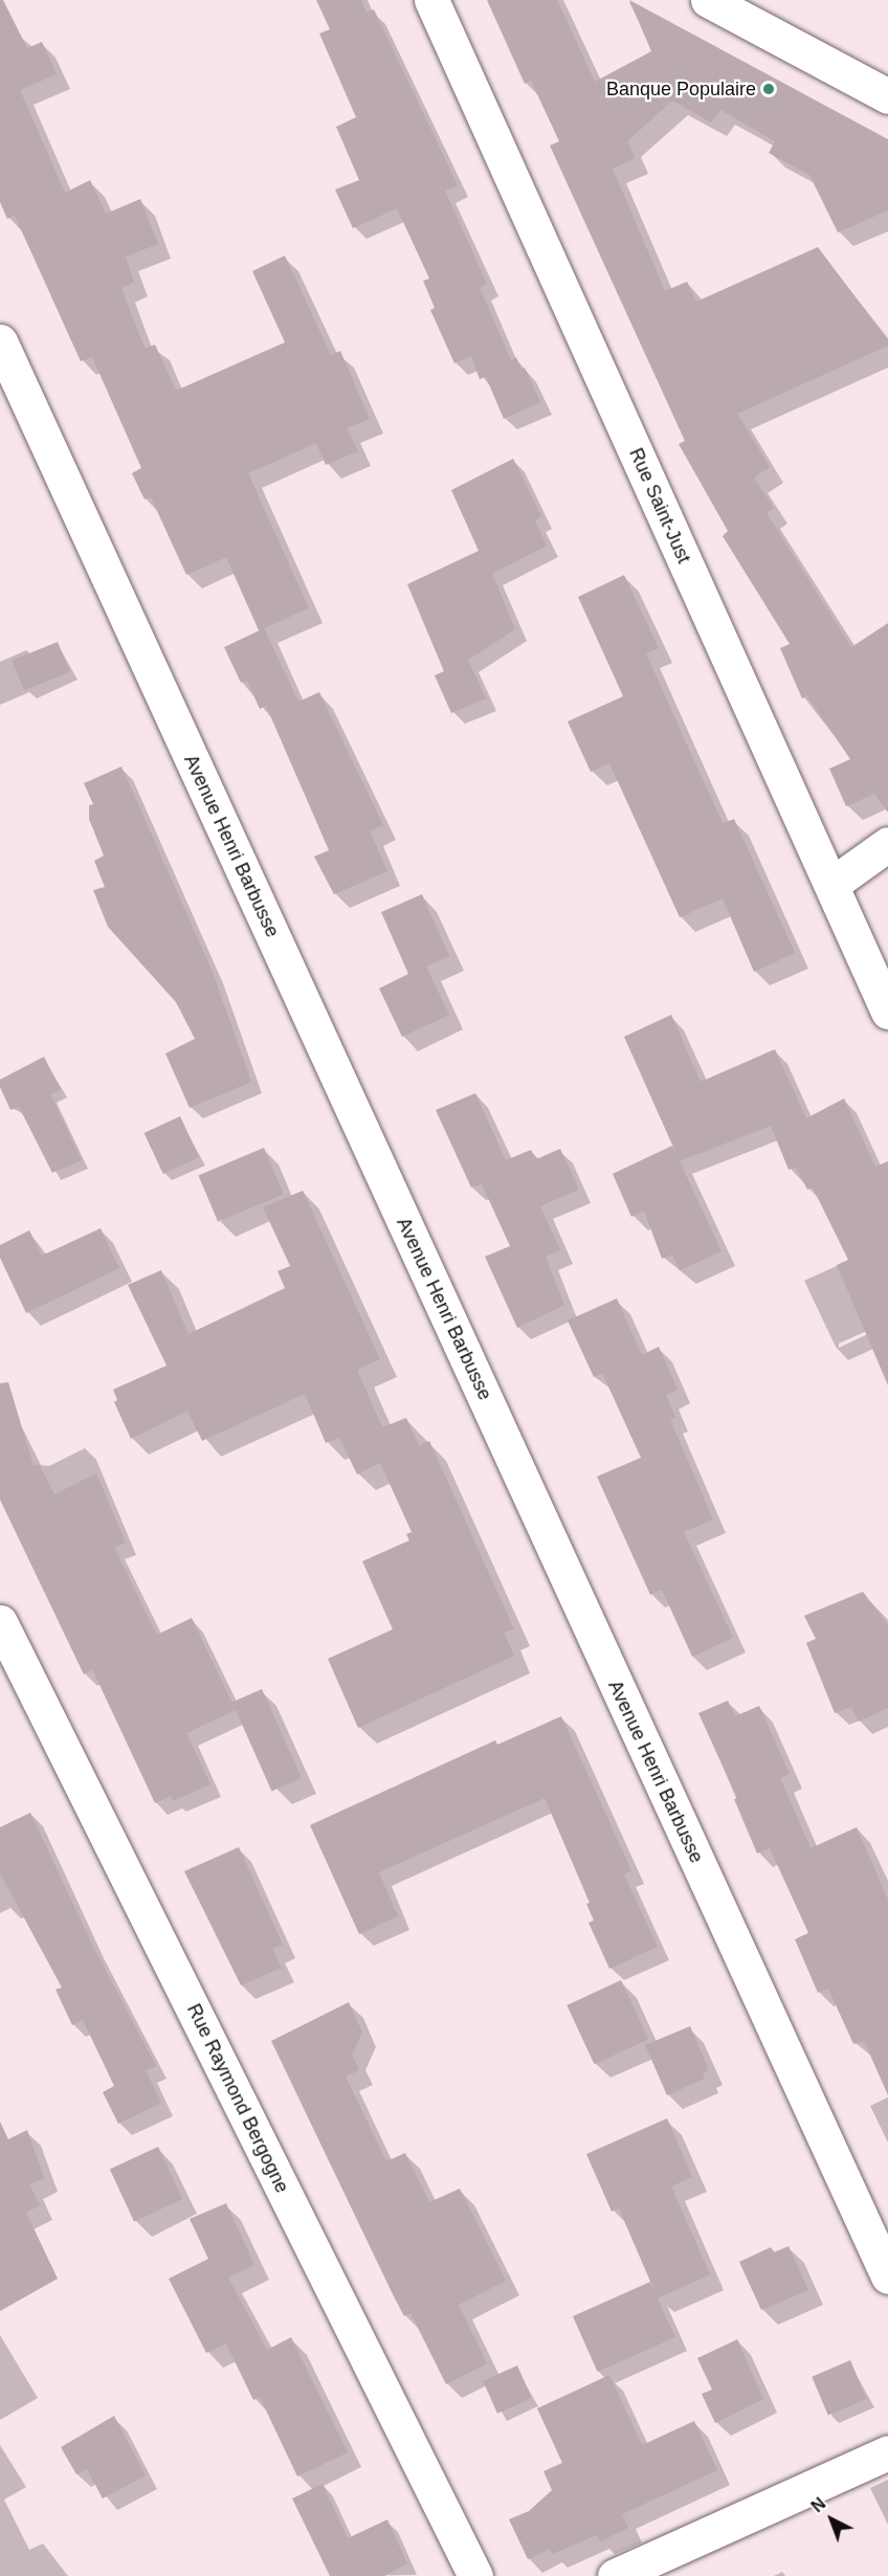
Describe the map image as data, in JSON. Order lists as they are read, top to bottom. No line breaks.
{"streets":{"street":["Rue Saint-Just","Avenue Henri Barbusse","Rue Raymond Bergogne"]},"places":["Banque Populaire"],"north":"top left"}
